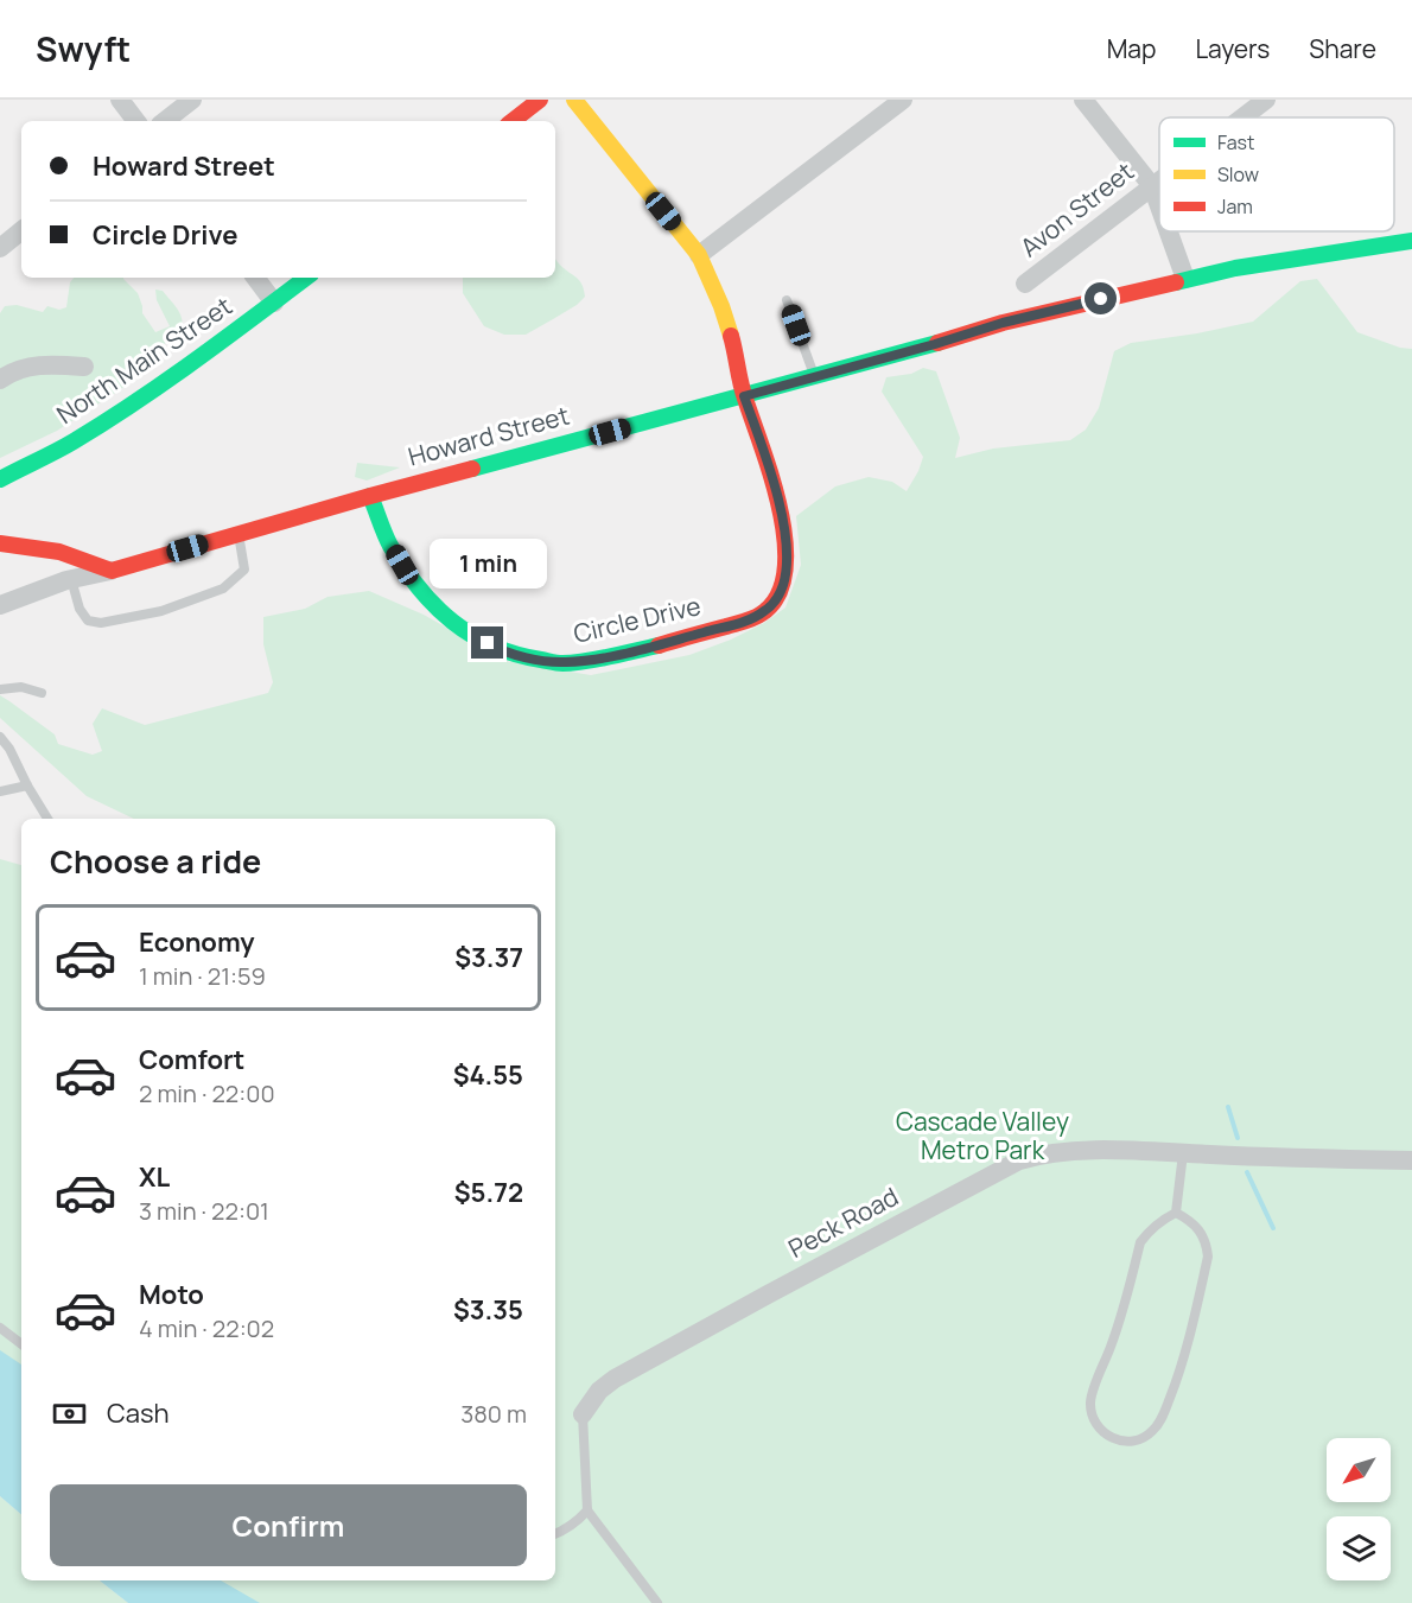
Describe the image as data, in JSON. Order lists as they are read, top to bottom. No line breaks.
{"streets":{"main road":["North Main Street","Howard Street","Circle Drive"],"street":["Avon Street","Peck Road"]},"crossings":[["Howard Street","Circle Drive"]],"parks":["Cascade Valley Metro Park"],"legend":["Fast","Slow","Jam"],"north":"bottom left","page":{"header":"Swyft","nav":["Map","Layers","Share"],"banner":["Howard Street","Circle Drive"],"bubble":"1 min","heading":"Choose a ride","list":[{"name":"Economy","note":"1 min · 21:59","value":"$3.37"},{"name":"Comfort","note":"2 min · 22:00","value":"$4.55"},{"name":"XL","note":"3 min · 22:01","value":"$5.72"},{"name":"Moto","note":"4 min · 22:02","value":"$3.35"}],"pay":["Cash","380 m"],"buttons":"Confirm"}}
